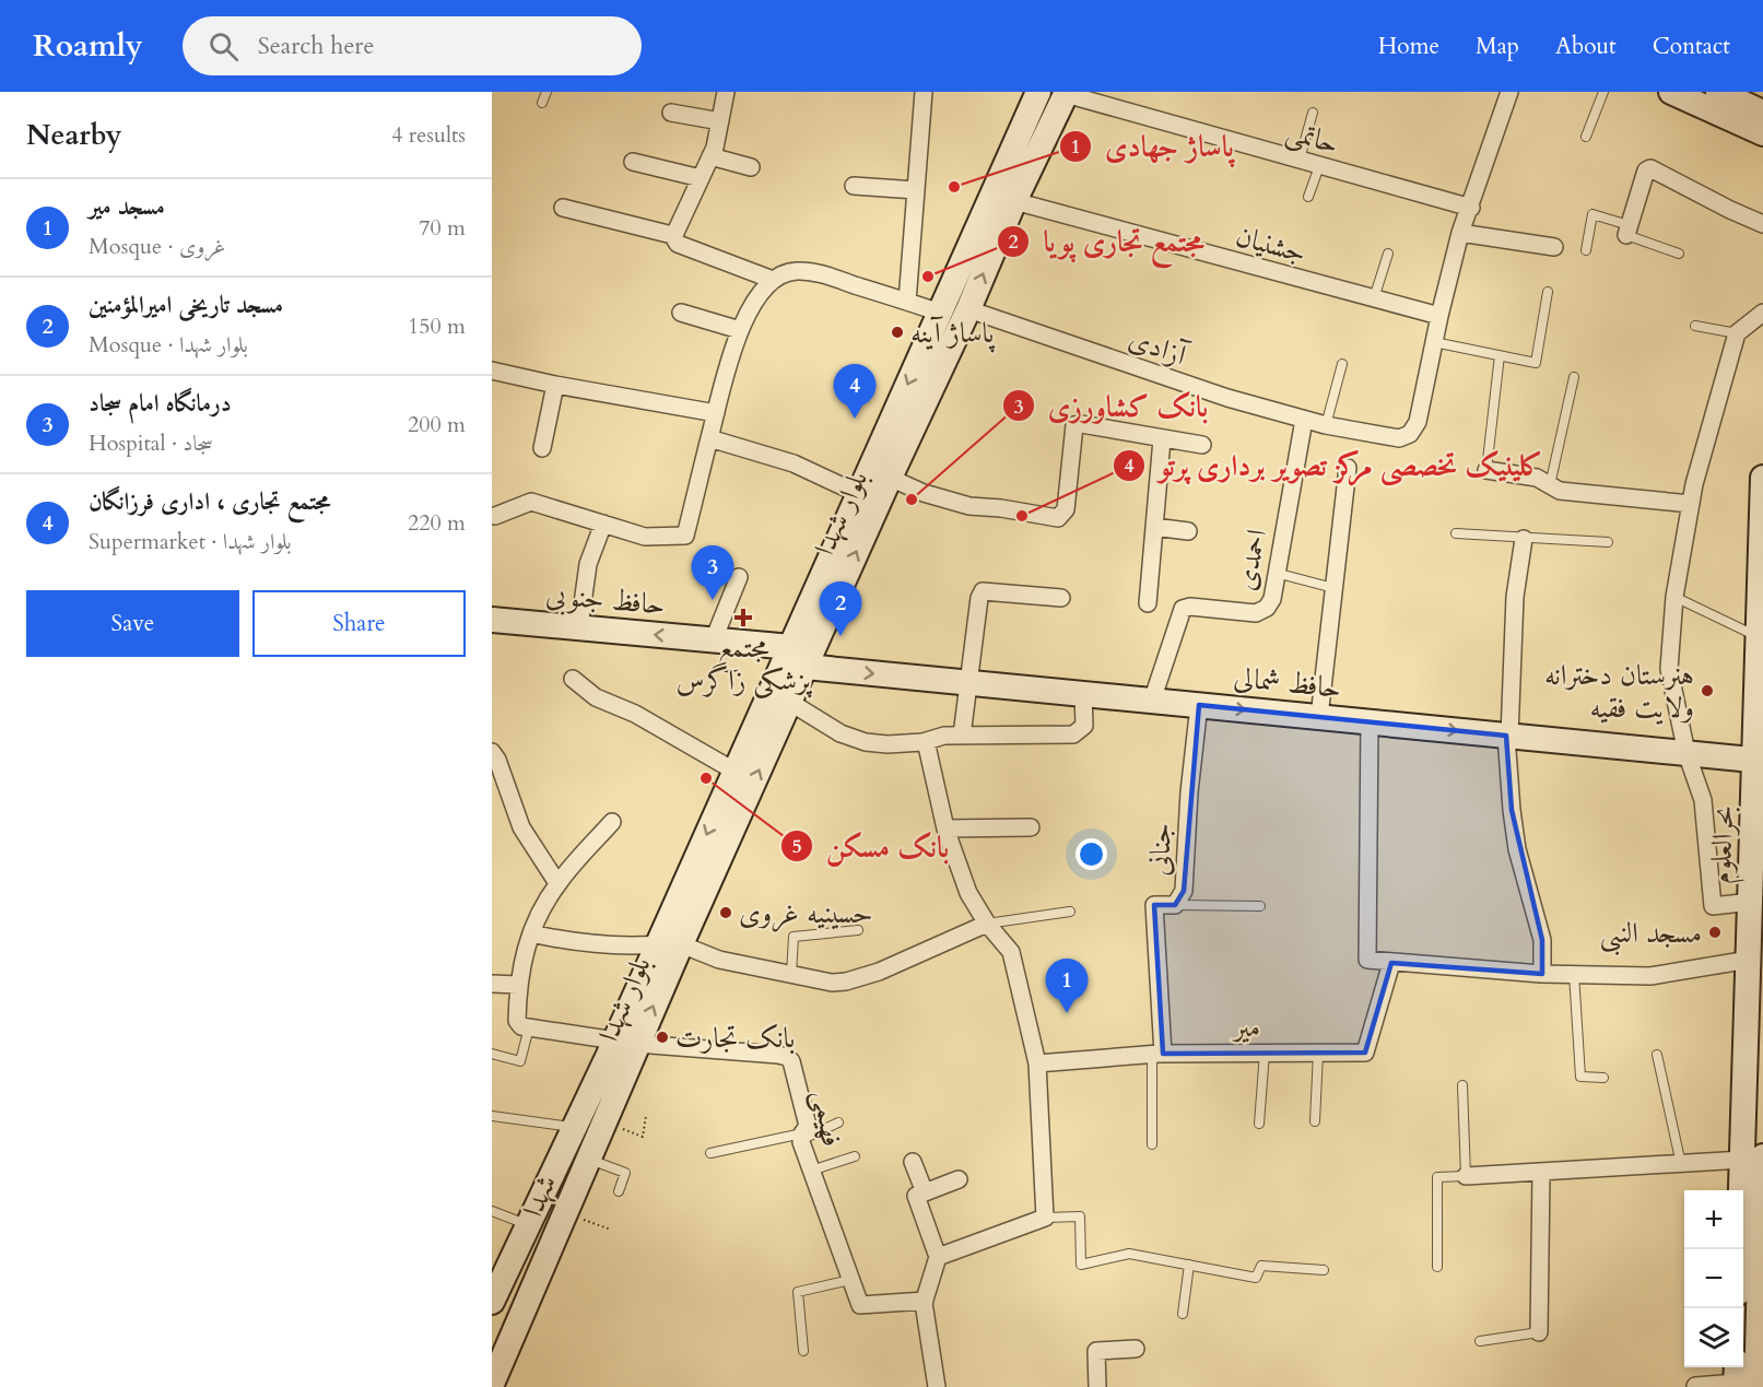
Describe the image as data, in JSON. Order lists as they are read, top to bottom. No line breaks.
{"streets":{"main road":["بلوار شهدا","حافظ جنوبی","حافظ شمالی","بحرالعلوم","شهدا"],"street":["حاتمی","جشنیان","آزادی","احمدی","جنانی","میر","فهیمی"]},"crossings":[["حاتمی","بلوار شهدا"],["جشنیان","بلوار شهدا"],["آزادی","بلوار شهدا"],["آزادی","احمدی"],["بلوار شهدا","حافظ جنوبی"],["بلوار شهدا","حافظ شمالی"],["بلوار شهدا","فهیمی"],["بلوار شهدا","شهدا"],["احمدی","حافظ شمالی"],["حافظ جنوبی","حافظ شمالی"],["حافظ شمالی","بحرالعلوم"],["حافظ شمالی","جنانی"],["جنانی","میر"],["فهیمی","شهدا"]],"one_way":["حافظ جنوبی","حافظ شمالی"],"places":{"other":["پاساژ جهادی","مجتمع تجاری پویا","پاساژ آینه","بانک کشاورزی","کلینیک تخصصی مرکز تصویر برداری پرتو","هنرستان دخترانه ولایت فقیه","بانک مسکن","حسینیه غروی","مسجد النبی","بانک تجارت"],"health":["مجتمع پزشکی زاگرس"]},"page":{"header":"Roamly","search":"Search here","nav":["Home","Map","About","Contact"],"heading":["Nearby","4 results"],"list":[{"mark":"1","name":"مسجد میر","note":"Mosque · غروی","value":"70 m"},{"mark":"2","name":"مسجد تاریخی امیرالمؤمنین","note":"Mosque · بلوار شهدا","value":"150 m"},{"mark":"3","name":"درمانگاه امام سجاد","note":"Hospital · سجاد","value":"200 m"},{"mark":"4","name":"مجتمع تجاری ، اداری فرزانگان","note":"Supermarket · بلوار شهدا","value":"220 m"}],"pins":["4","3","2","1"],"buttons":["Save","Share"],"map_buttons":["+","−"]}}
